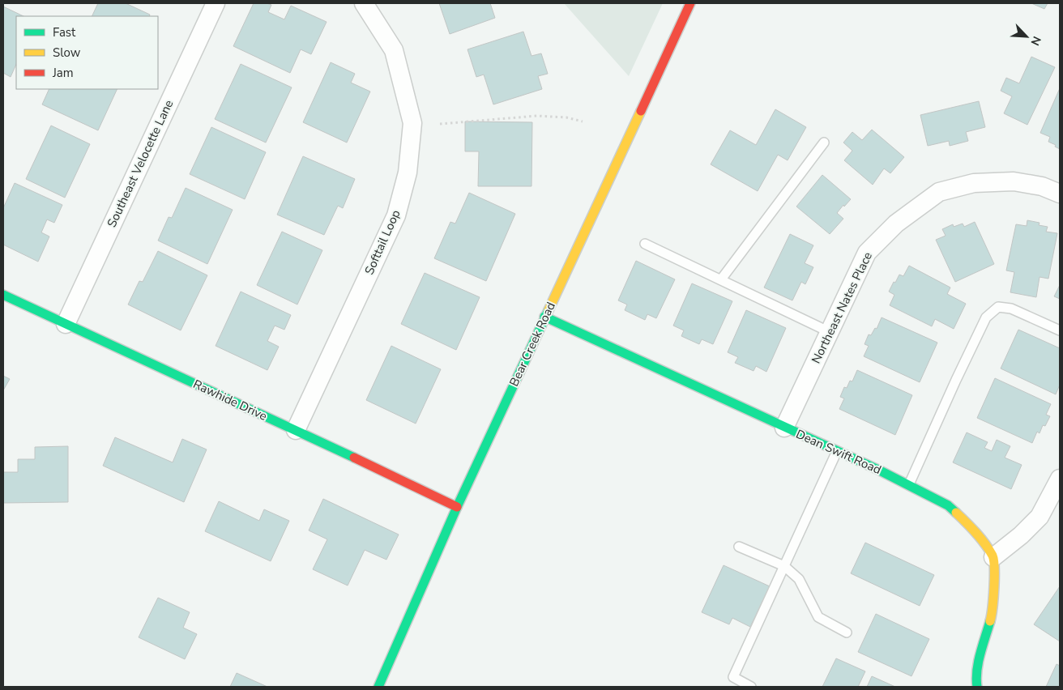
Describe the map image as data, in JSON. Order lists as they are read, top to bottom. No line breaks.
{"streets":{"street":["Southeast Velocette Lane","Softtail Loop","Northeast Nates Place","Bear Creek Road","Rawhide Drive","Dean Swift Road"]},"crossings":[["Southeast Velocette Lane","Rawhide Drive"],["Softtail Loop","Rawhide Drive"],["Northeast Nates Place","Dean Swift Road"],["Bear Creek Road","Rawhide Drive"],["Bear Creek Road","Dean Swift Road"]],"legend":["Fast","Slow","Jam"],"north":"bottom right"}
